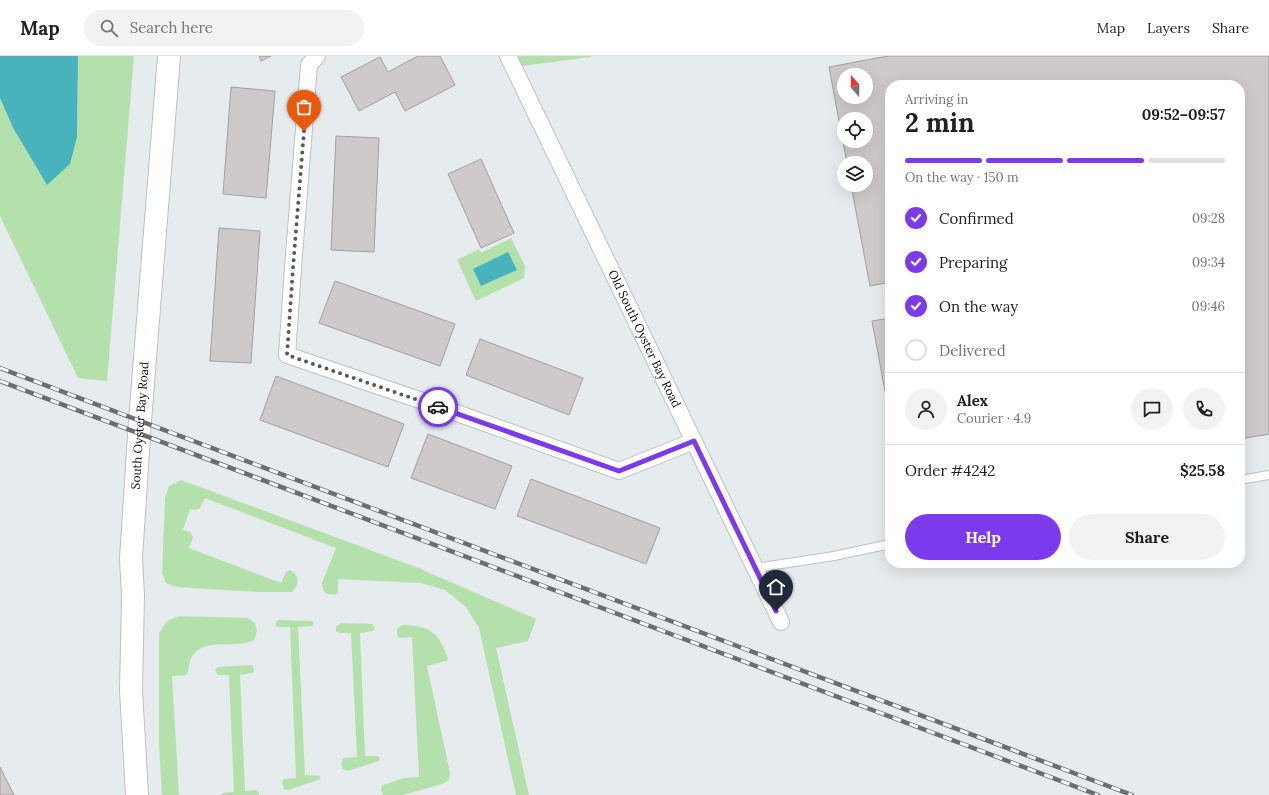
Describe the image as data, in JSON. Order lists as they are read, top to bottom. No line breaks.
{"streets":{"main road":["South Oyster Bay Road"],"street":["Old South Oyster Bay Road"]},"north":"top","page":{"header":"Map","search":"Search here","nav":["Map","Layers","Share"],"heading":["2 min","Arriving in","09:52–09:57"],"panel":["Alex","Courier · 4.9","Order #4242","$25.58"],"bar":"On the way · 150 m","list":[["Confirmed","09:28"],["Preparing","09:34"],["On the way","09:46"],"Delivered"],"buttons":["Help","Share"]}}
